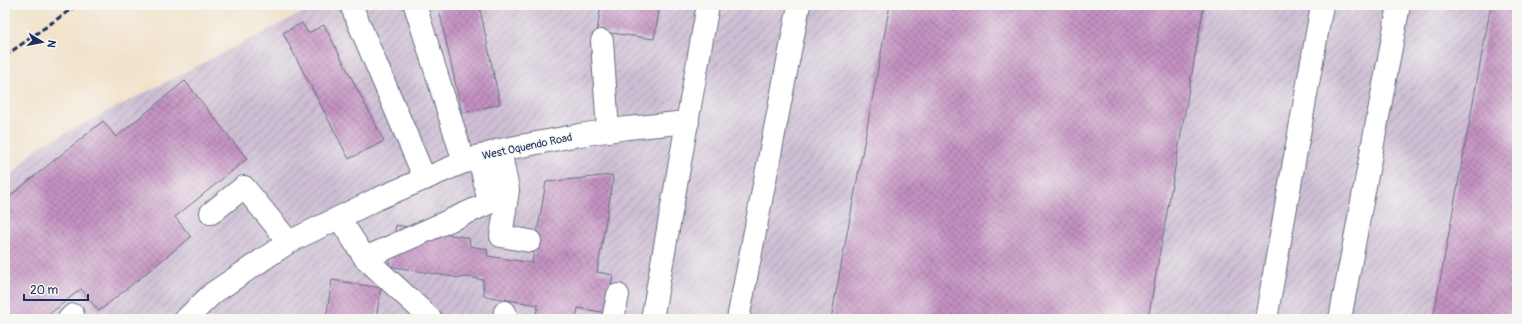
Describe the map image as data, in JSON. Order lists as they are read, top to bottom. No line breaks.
{"streets":{"street":["West Oquendo Road"]},"scale_bar":"20 m","north":"right"}
